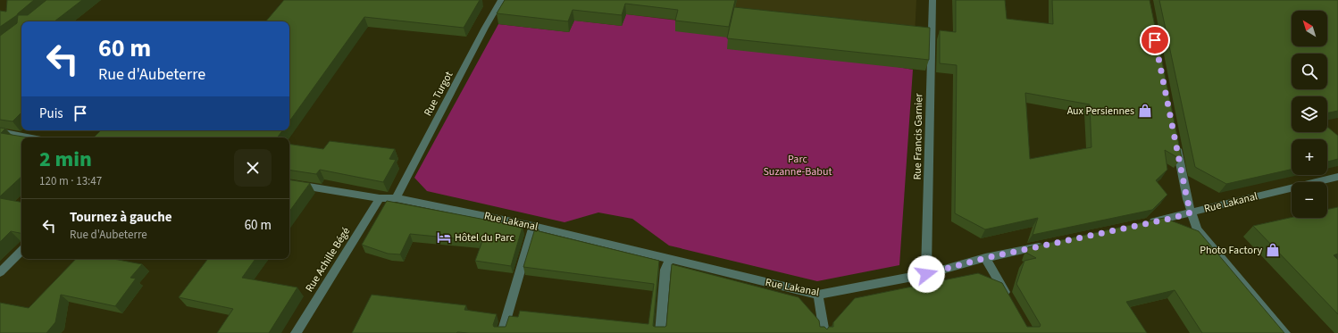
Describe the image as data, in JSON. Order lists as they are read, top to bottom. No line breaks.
{"streets":{"street":["Rue Turgot","Rue Francis Garnier","Rue Lakanal","Rue Achille Bégé"]},"crossings":[["Rue Turgot","Rue Lakanal"],["Rue Francis Garnier","Rue Lakanal"],["Rue Lakanal","Rue Achille Bégé"]],"parks":["Parc Suzanne-Babut"],"places":{"shop":["Aux Persiennes","Photo Factory"],"hotel":["Hôtel du Parc"]},"north":"top left","page":{"map_buttons":["+","−"],"turn":["60 m","Rue d'Aubeterre"],"then":"Puis","heading":["2 min","120 m · 13:47"],"list":[{"name":"Tournez à gauche","note":"Rue d'Aubeterre","value":"60 m"}]}}
